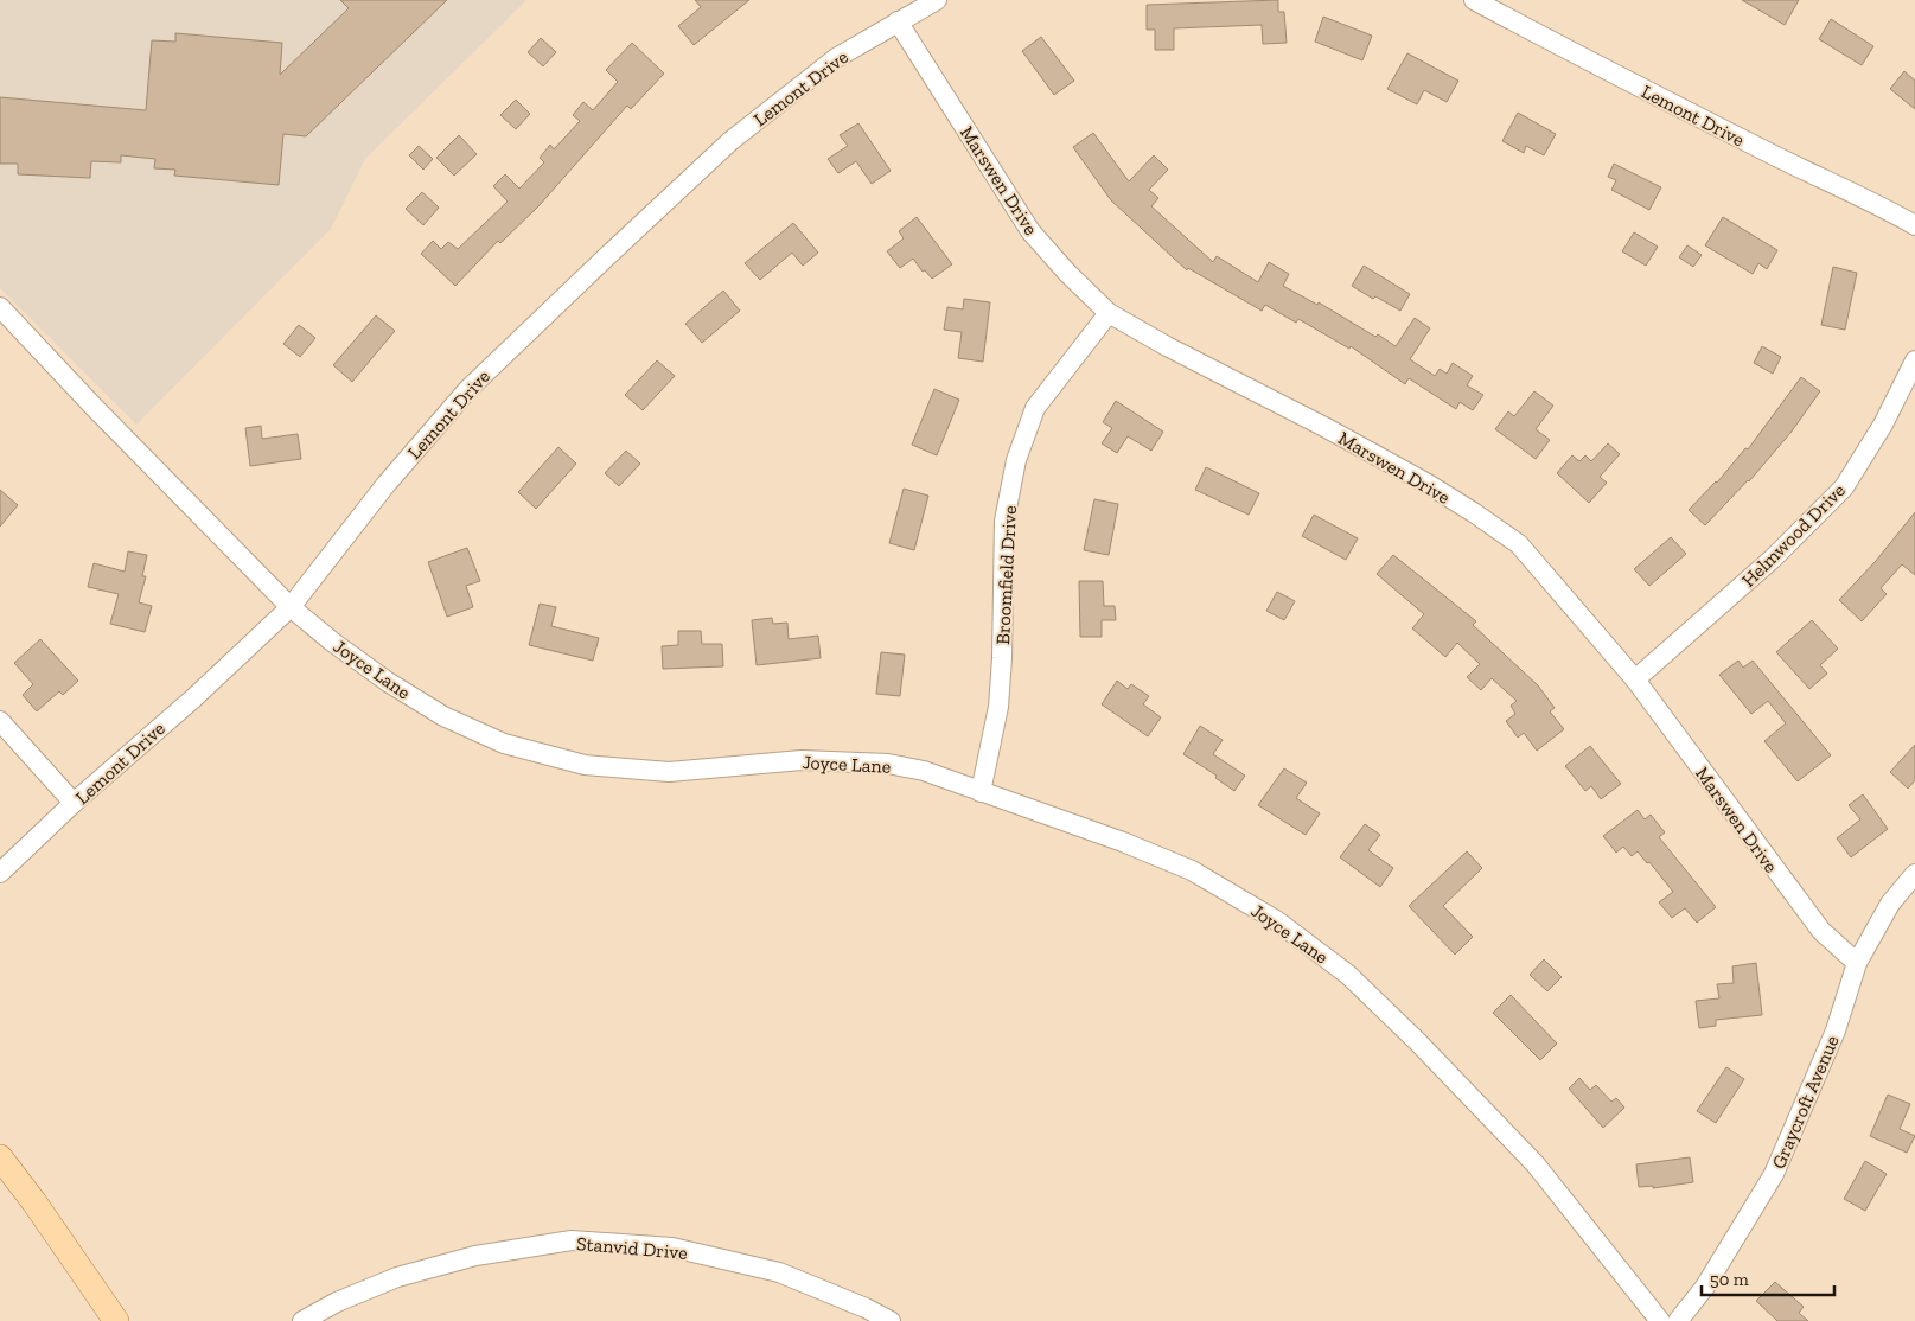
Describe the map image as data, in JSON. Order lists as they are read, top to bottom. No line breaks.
{"streets":{"street":["Lemont Drive","Marswen Drive","Helmwood Drive","Broomfield Drive","Joyce Lane","Graycroft Avenue","Stanvid Drive"]},"crossings":[["Lemont Drive","Marswen Drive"],["Lemont Drive","Joyce Lane"],["Marswen Drive","Helmwood Drive"],["Marswen Drive","Broomfield Drive"],["Marswen Drive","Graycroft Avenue"],["Broomfield Drive","Joyce Lane"]],"scale_bar":"50 m"}
